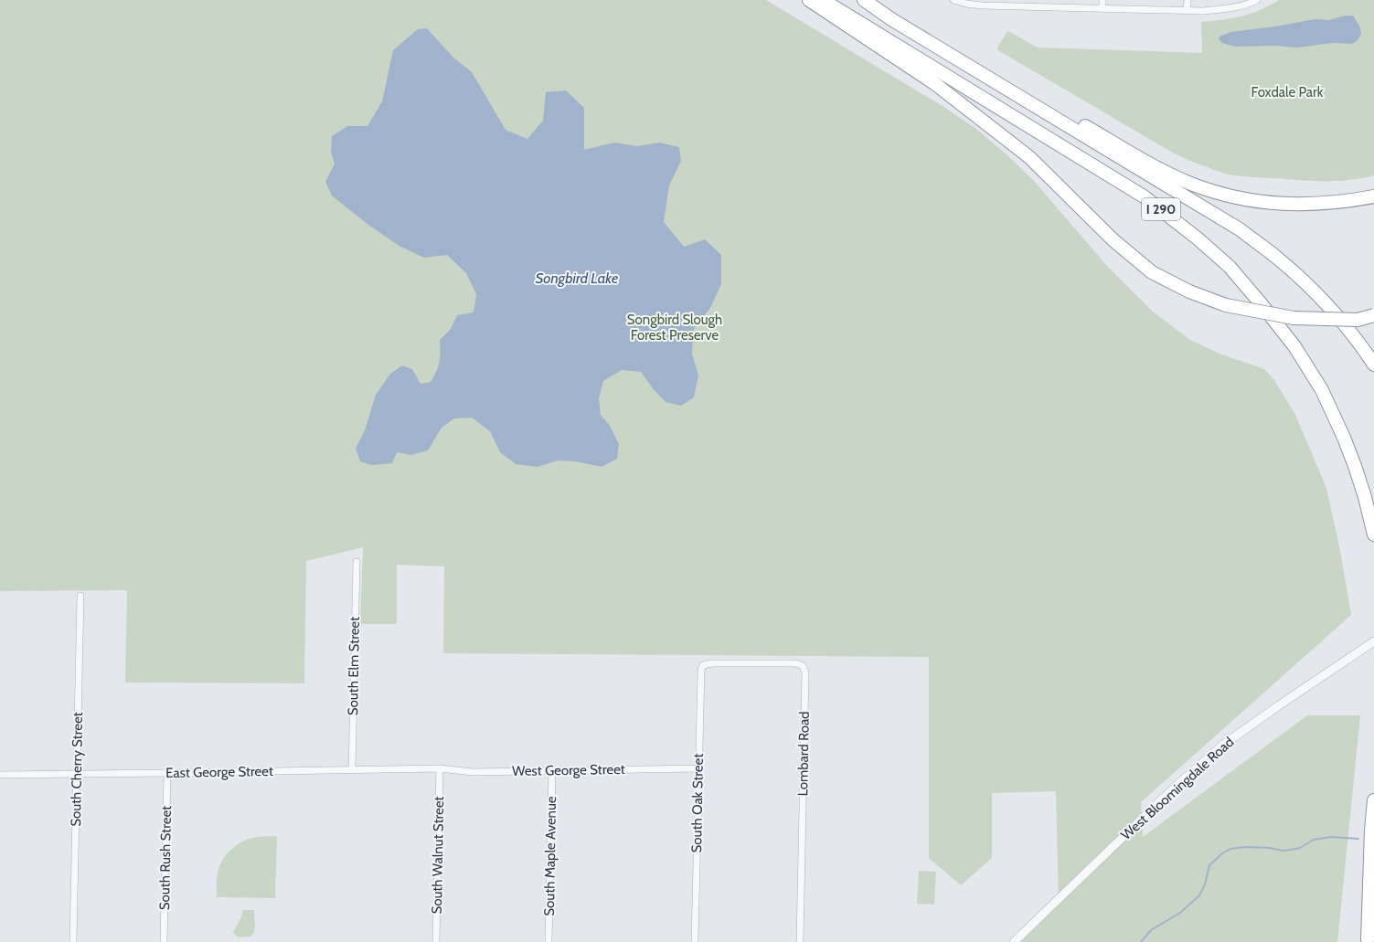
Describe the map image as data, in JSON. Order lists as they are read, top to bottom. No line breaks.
{"streets":{"highway":["I 290"],"street":["South Elm Street","Lombard Road","South Cherry Street","West George Street","East George Street","West Bloomingdale Road","South Oak Street","South Walnut Street","South Maple Avenue","South Rush Street"]},"crossings":[["South Elm Street","East George Street"],["Lombard Road","South Oak Street"],["South Cherry Street","East George Street"],["West George Street","East George Street"],["West George Street","South Oak Street"],["West George Street","South Walnut Street"],["West George Street","South Maple Avenue"],["East George Street","South Walnut Street"],["East George Street","South Rush Street"]],"water":["Songbird Lake"],"parks":["Foxdale Park","Songbird Slough Forest Preserve"]}
